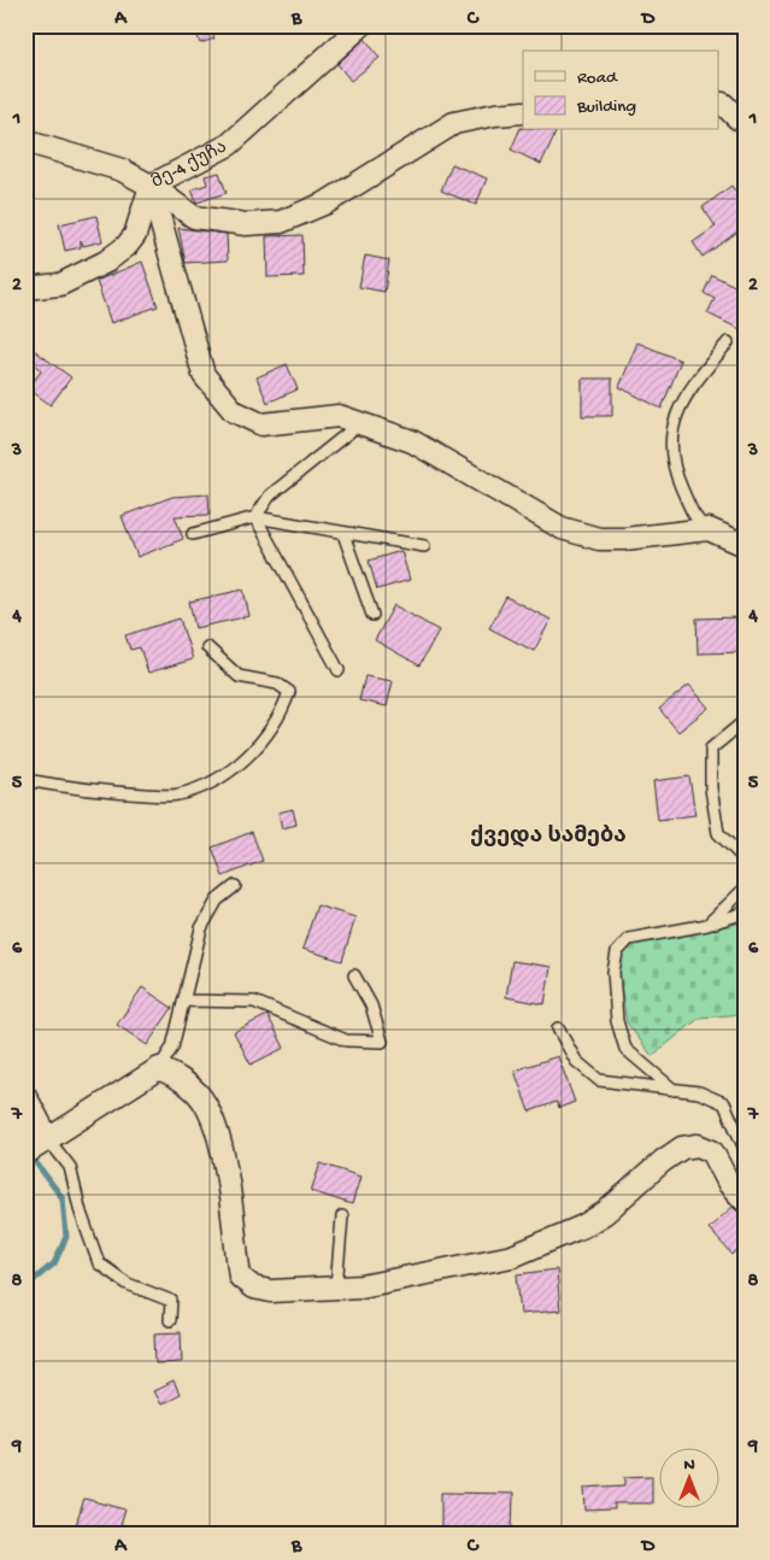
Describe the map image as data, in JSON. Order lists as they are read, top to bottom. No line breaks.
{"streets":{"street":["მე-4 ქუჩა"]},"districts":["ქვედა სამება"],"legend":["Road","Building"],"north":"top","grid":{"columns":["A","B","C","D"],"rows":["1","2","3","4","5","6","7","8","9"]}}
